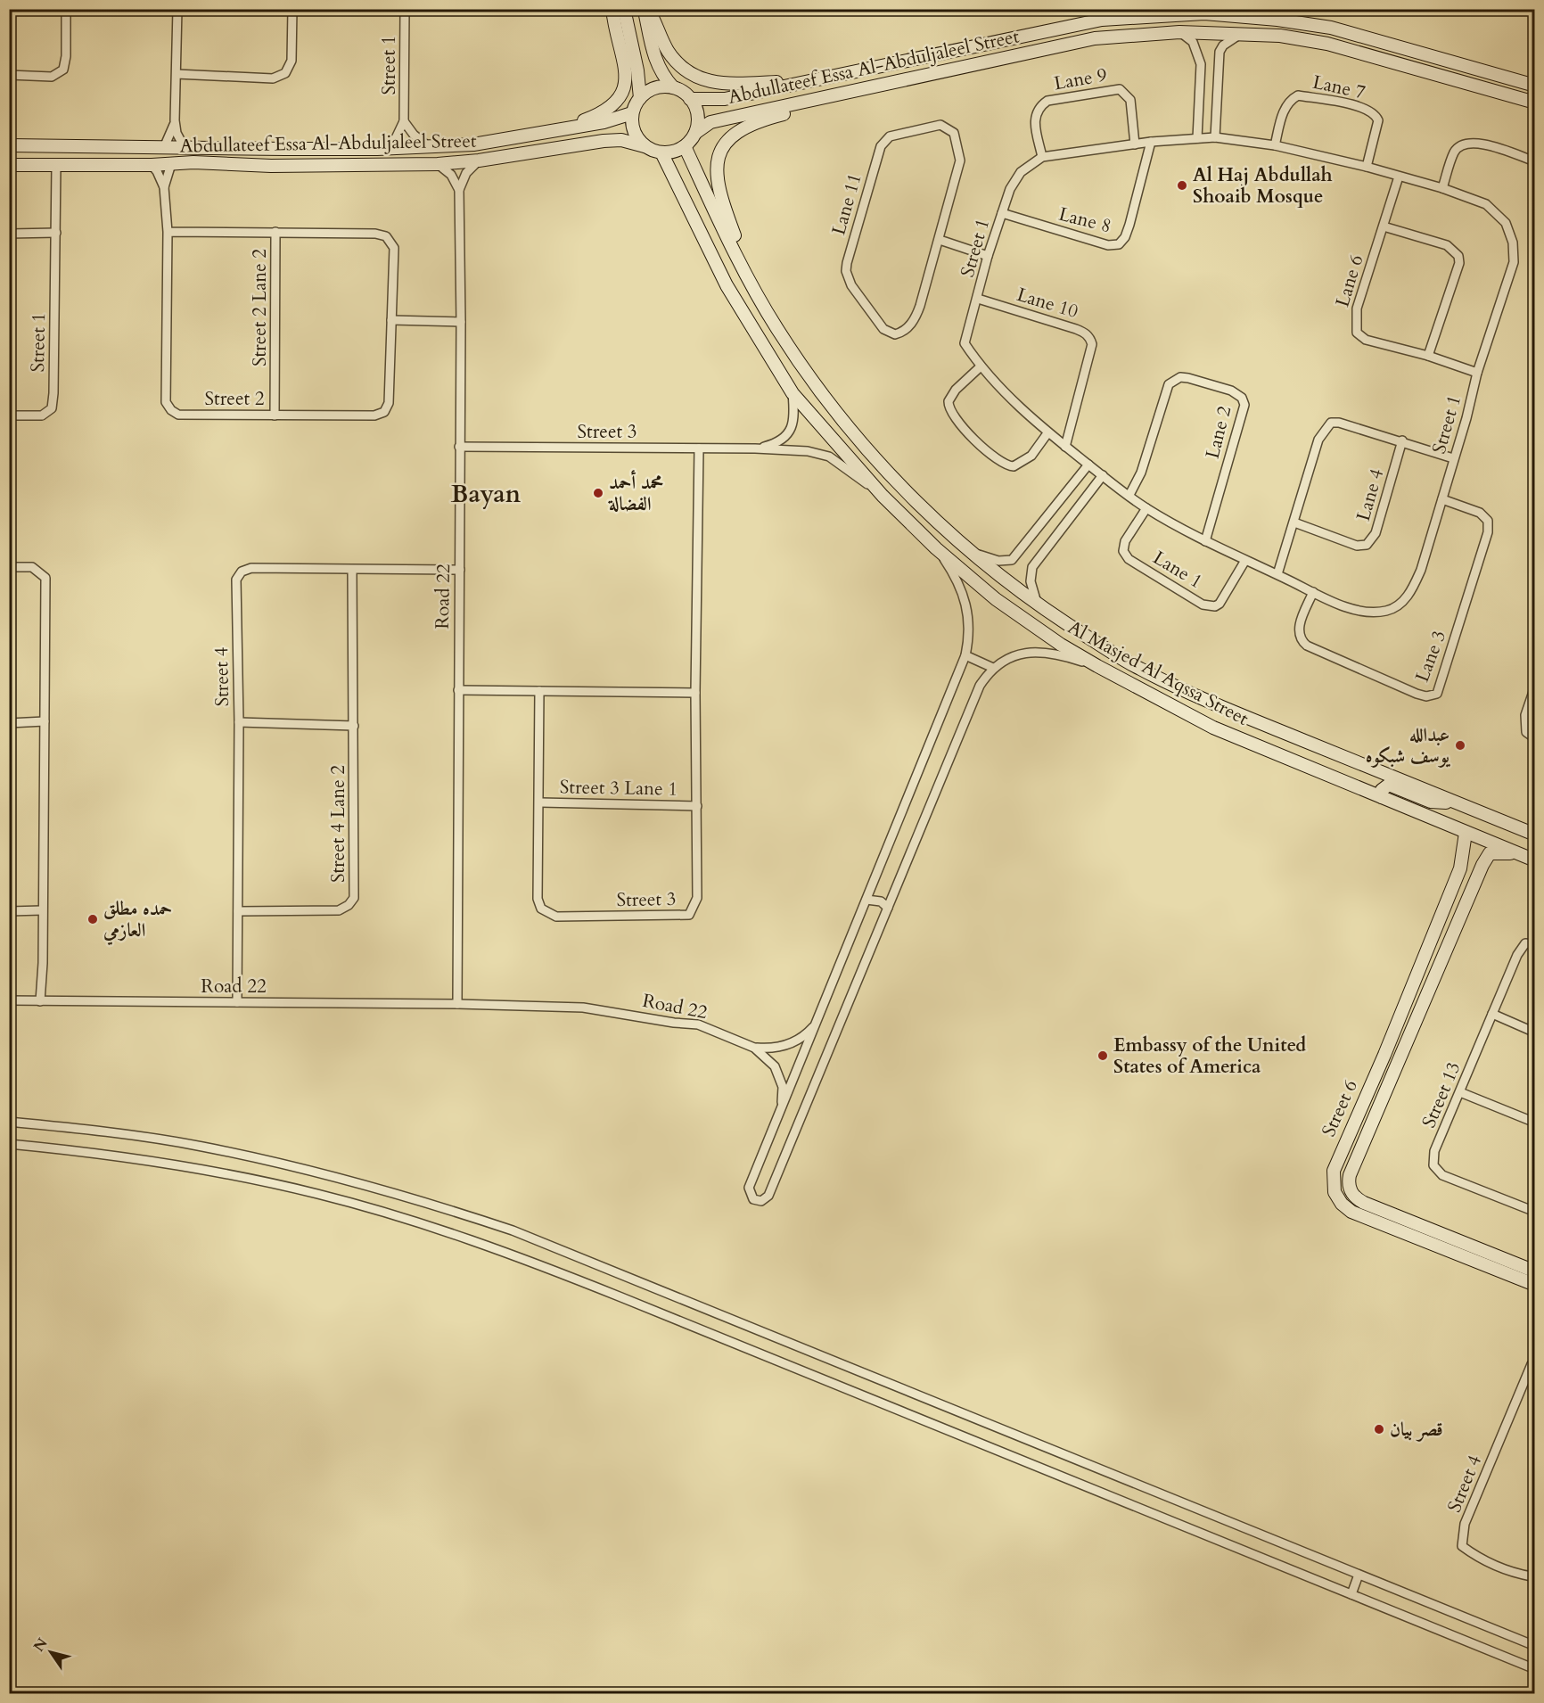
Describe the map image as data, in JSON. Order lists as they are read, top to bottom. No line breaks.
{"streets":{"main road":["Abdullateef Essa Al-Abduljaleel Street","Al Masjed Al Aqssa Street","Street 6"],"street":["Street 1","Lane 9","Lane 7","Lane 11","Lane 8","Lane 6","Lane 10","Street 2 Lane 2","Street 2","Street 3","Lane 2","Lane 4","Lane 1","Road 22","Lane 3","Street 4","Street 3 Lane 1","Street 4 Lane 2","Street 13"]},"crossings":[["Street 1","Abdullateef Essa Al-Abduljaleel Street"],["Street 1","Lane 9"],["Street 1","Lane 7"],["Street 1","Lane 8"],["Street 1","Lane 6"],["Street 1","Lane 10"],["Street 1","Lane 2"],["Street 1","Lane 1"],["Street 1","Lane 3"],["Abdullateef Essa Al-Abduljaleel Street","Street 2"],["Abdullateef Essa Al-Abduljaleel Street","Al Masjed Al Aqssa Street"],["Street 2 Lane 2","Street 2"],["Street 3","Road 22"],["Street 3","Al Masjed Al Aqssa Street"],["Street 3","Street 3 Lane 1"],["Road 22","Street 4"],["Al Masjed Al Aqssa Street","Street 6"],["Street 4","Street 4 Lane 2"]],"districts":["Bayan"],"places":["Al Haj Abdullah Shoaib Mosque","محمد أحمد الفضالة","عبدالله يوسف شبكوه","حمده مطلق العازمي","Embassy of the United States of America","قصر بيان"],"north":"top left"}
